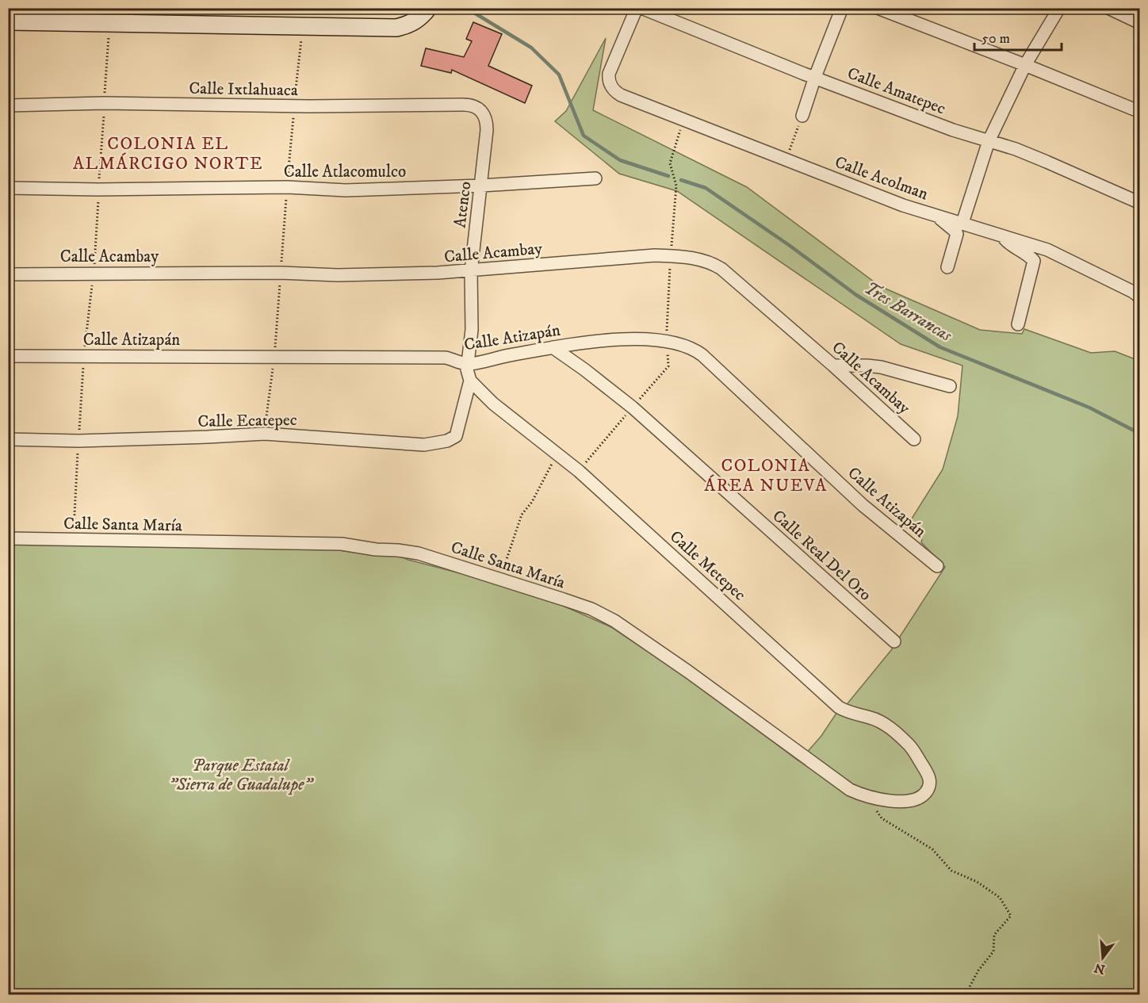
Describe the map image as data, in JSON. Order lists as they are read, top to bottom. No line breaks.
{"streets":{"street":["Calle Ixtlahuaca","Calle Amatepec","Calle Atlacomulco","Calle Acolman","Atenco","Calle Acambay","Calle Atizapán","Calle Ecatepec","Calle Santa María","Calle Real Del Oro","Calle Metepec"]},"crossings":[["Calle Ixtlahuaca","Atenco"],["Calle Atlacomulco","Atenco"],["Atenco","Calle Acambay"],["Atenco","Calle Atizapán"],["Calle Atizapán","Calle Real Del Oro"],["Calle Ecatepec","Calle Metepec"],["Calle Santa María","Calle Metepec"]],"districts":["COLONIA EL ALMÁRCIGO NORTE","COLONIA ÁREA NUEVA"],"water":["Tres Barrancas"],"parks":["Parque Estatal \"Sierra de Guadalupe\""],"scale_bar":"50 m","north":"bottom"}
